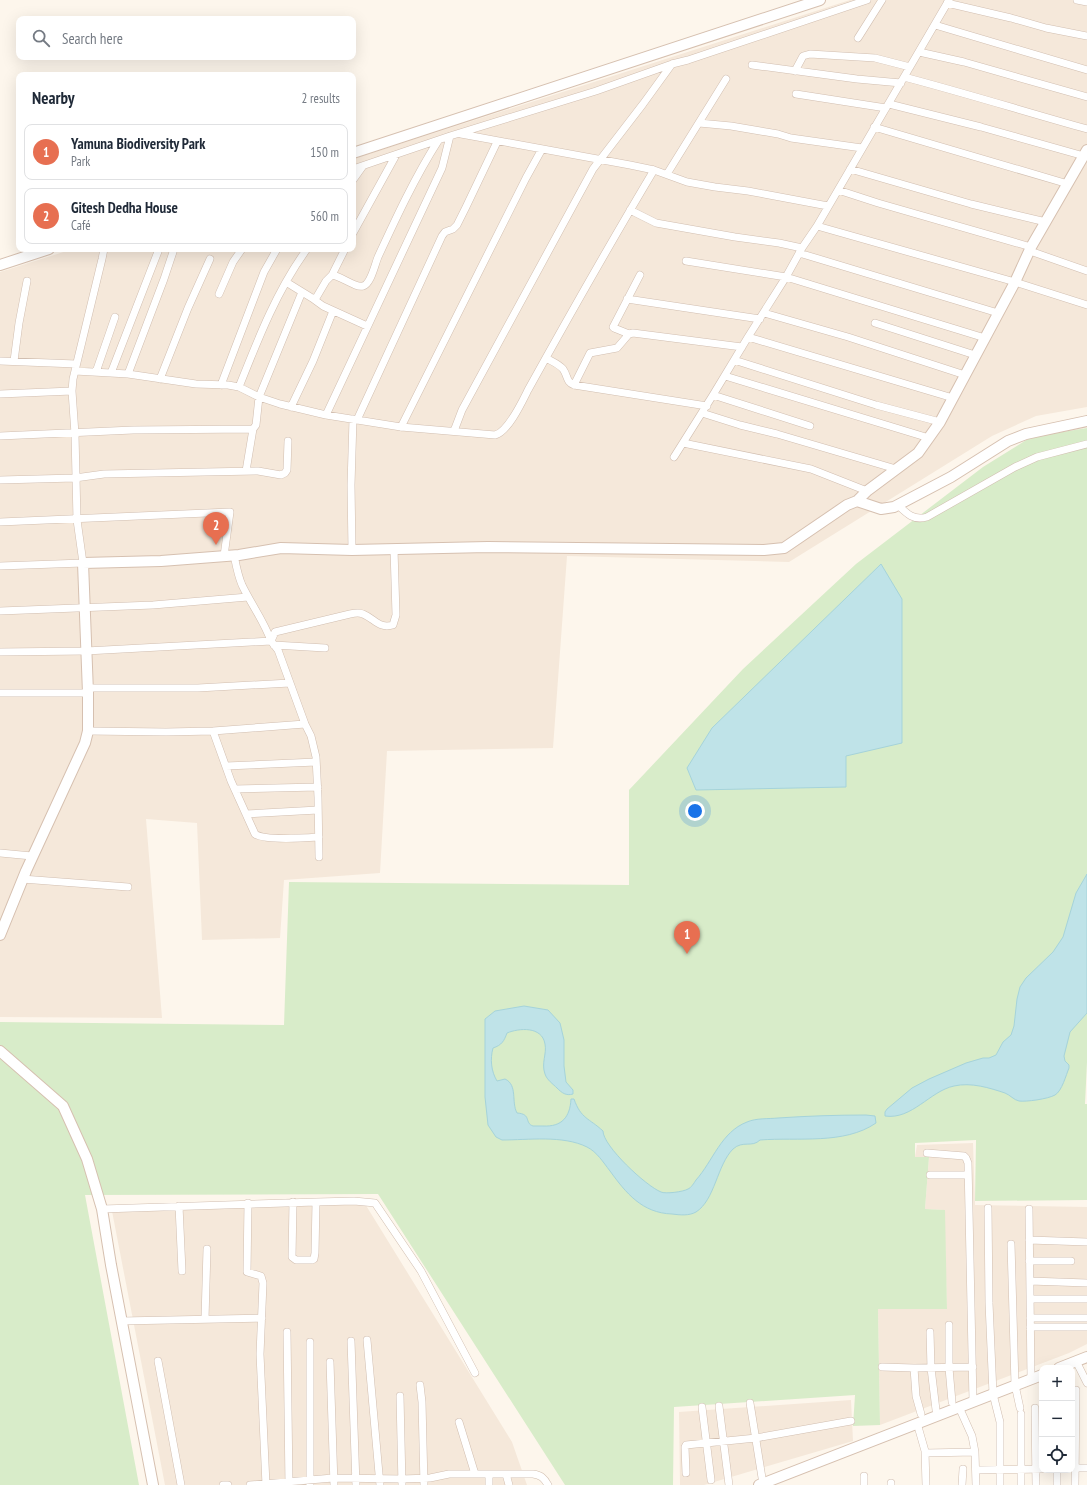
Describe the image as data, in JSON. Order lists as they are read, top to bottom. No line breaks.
{"page":{"search":"Search here","heading":["Nearby","2 results"],"list":[{"mark":"1","name":"Yamuna Biodiversity Park","note":"Park","value":"150 m"},{"mark":"2","name":"Gitesh Dedha House","note":"Café","value":"560 m"}],"pins":["2","1"],"map_buttons":["+","−"]}}
